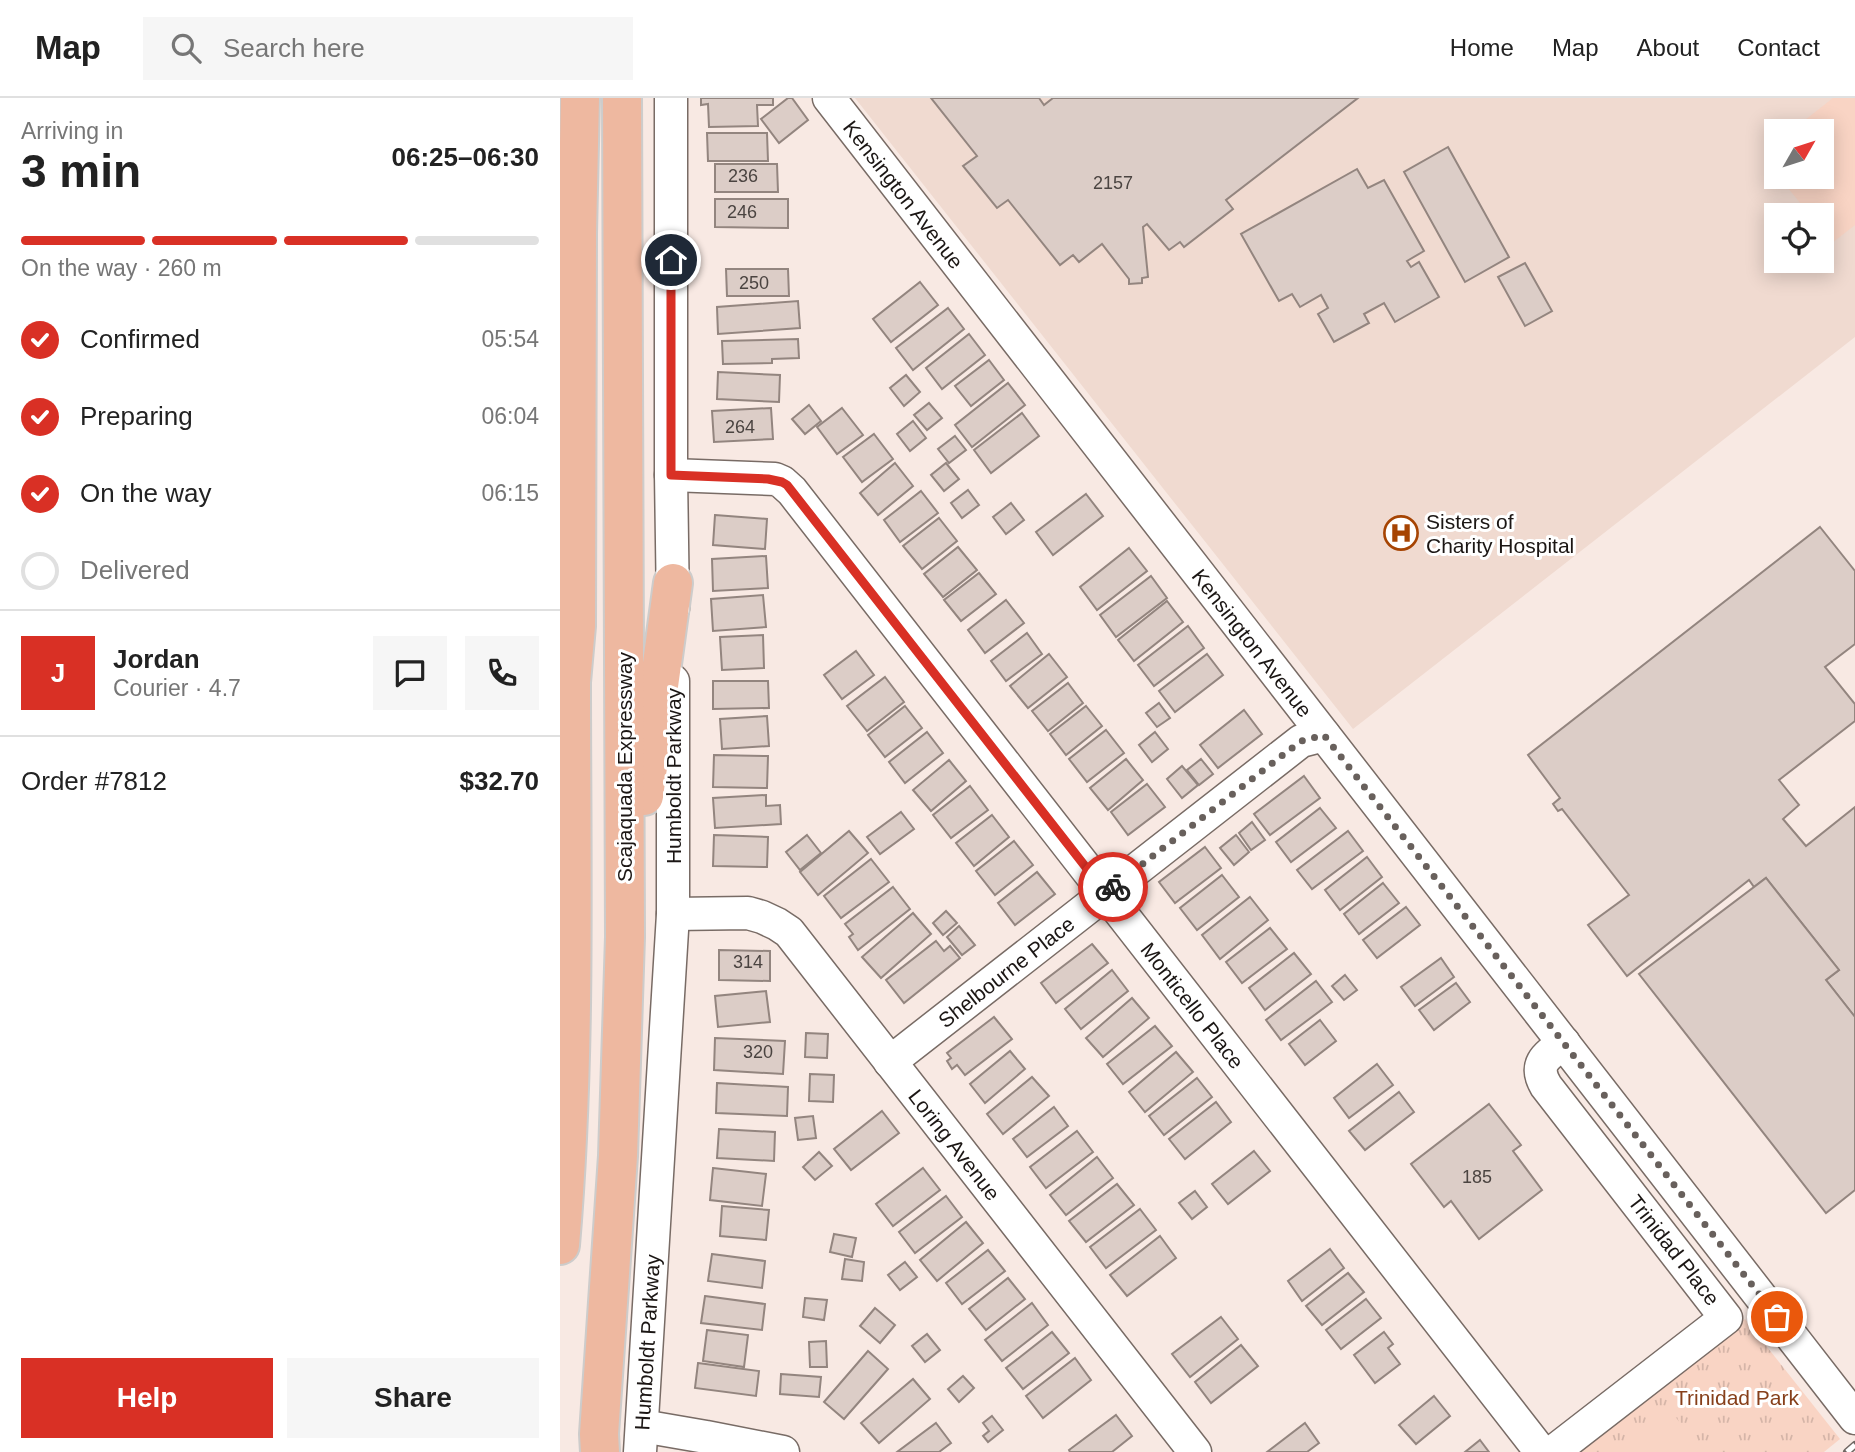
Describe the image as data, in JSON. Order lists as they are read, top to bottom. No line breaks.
{"streets":{"highway":["Scajaquada Expressway"],"street":["Kensington Avenue","Humboldt Parkway","Shelbourne Place","Monticello Place","Loring Avenue","Trinidad Place"]},"crossings":[["Kensington Avenue","Shelbourne Place"],["Kensington Avenue","Trinidad Place"],["Humboldt Parkway","Monticello Place"],["Humboldt Parkway","Loring Avenue"],["Shelbourne Place","Monticello Place"],["Shelbourne Place","Loring Avenue"]],"parks":["Trinidad Park"],"places":{"hospital":["Sisters of Charity Hospital"]},"house_numbers":["236","2157","246","250","264","314","320","185"],"north":"top right","page":{"header":"Map","search":"Search here","nav":["Home","Map","About","Contact"],"heading":["3 min","Arriving in","06:25–06:30"],"panel":["Jordan","Courier · 4.7","Order #7812","$32.70"],"bar":"On the way · 260 m","list":[["Confirmed","05:54"],["Preparing","06:04"],["On the way","06:15"],"Delivered"],"round":"J","buttons":["Help","Share"]}}
